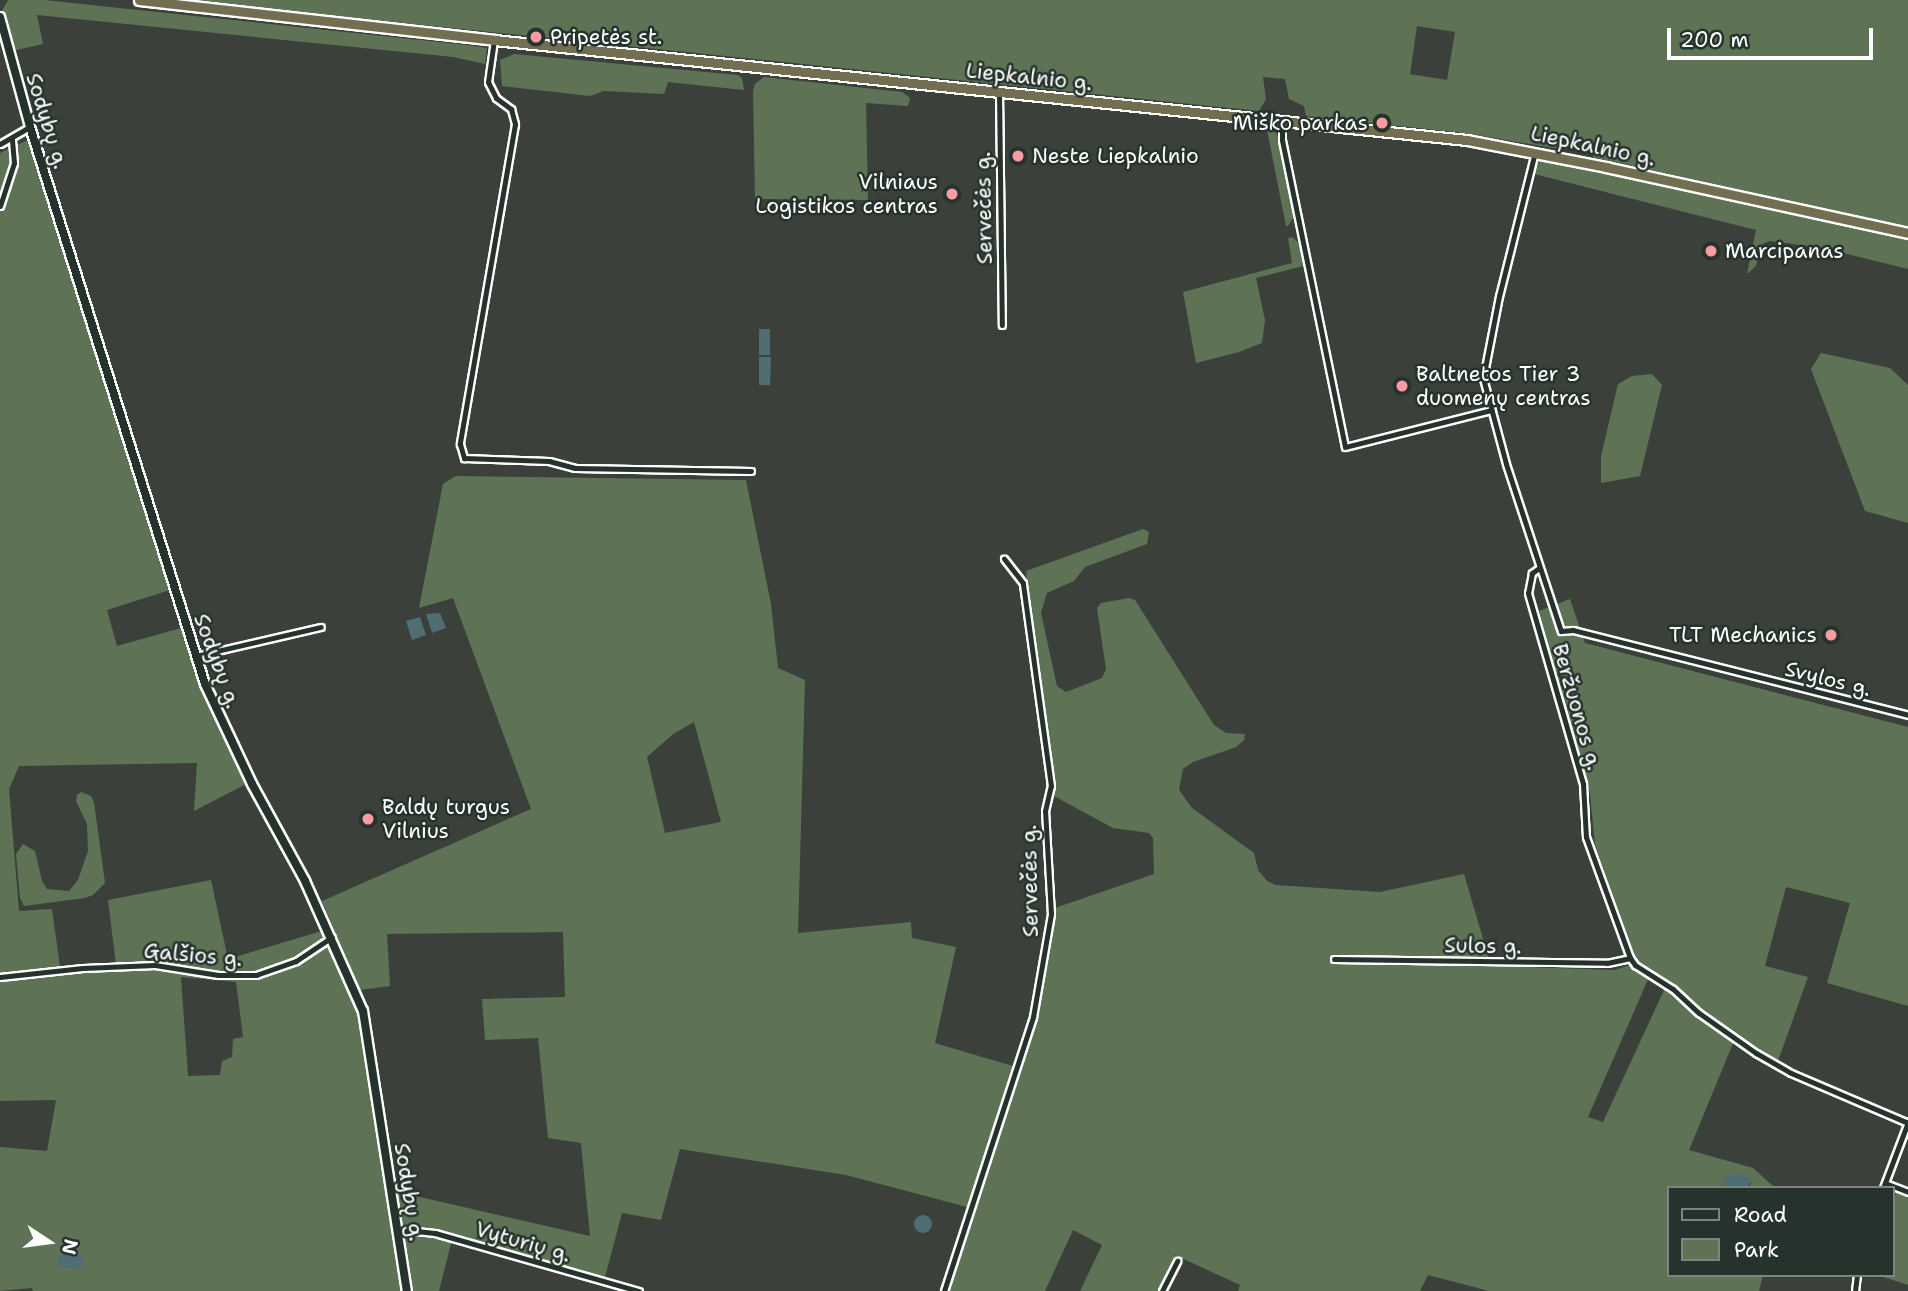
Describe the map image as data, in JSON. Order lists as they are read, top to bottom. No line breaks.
{"streets":{"highway":["Liepkalnio g."],"main road":["Sodybų g."],"street":["Servečės g.","Svylos g.","Beržuonos g.","Sulos g.","Galšios g.","Vyturių g."]},"crossings":[["Liepkalnio g.","Servečės g."],["Sodybų g.","Galšios g."],["Sodybų g.","Vyturių g."],["Svylos g.","Beržuonos g."],["Beržuonos g.","Sulos g."]],"places":["Pripetės st.","Miško parkas","Neste Liepkalnio","Vilniaus Logistikos centras","Marcipanas","Baltnetos Tier 3 duomenų centras","TLT Mechanics","Baldų turgus Vilnius"],"legend":["Road","Park"],"scale_bar":"200 m","north":"right"}
